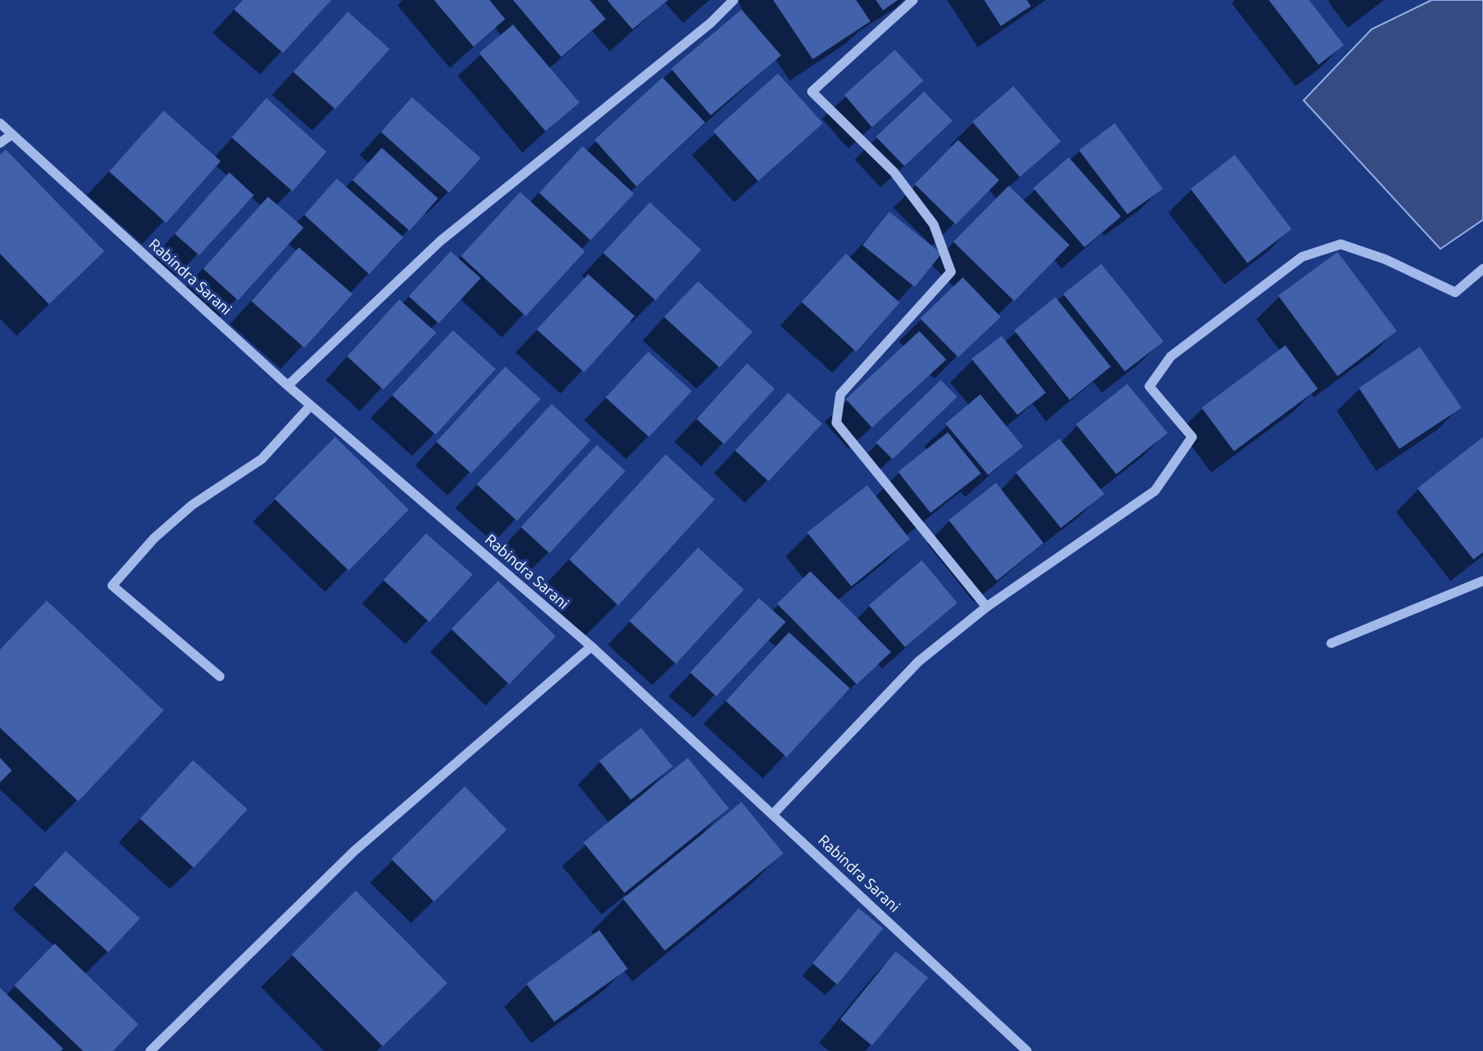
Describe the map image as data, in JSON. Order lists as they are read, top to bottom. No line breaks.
{"streets":{"street":["Rabindra Sarani"]}}
